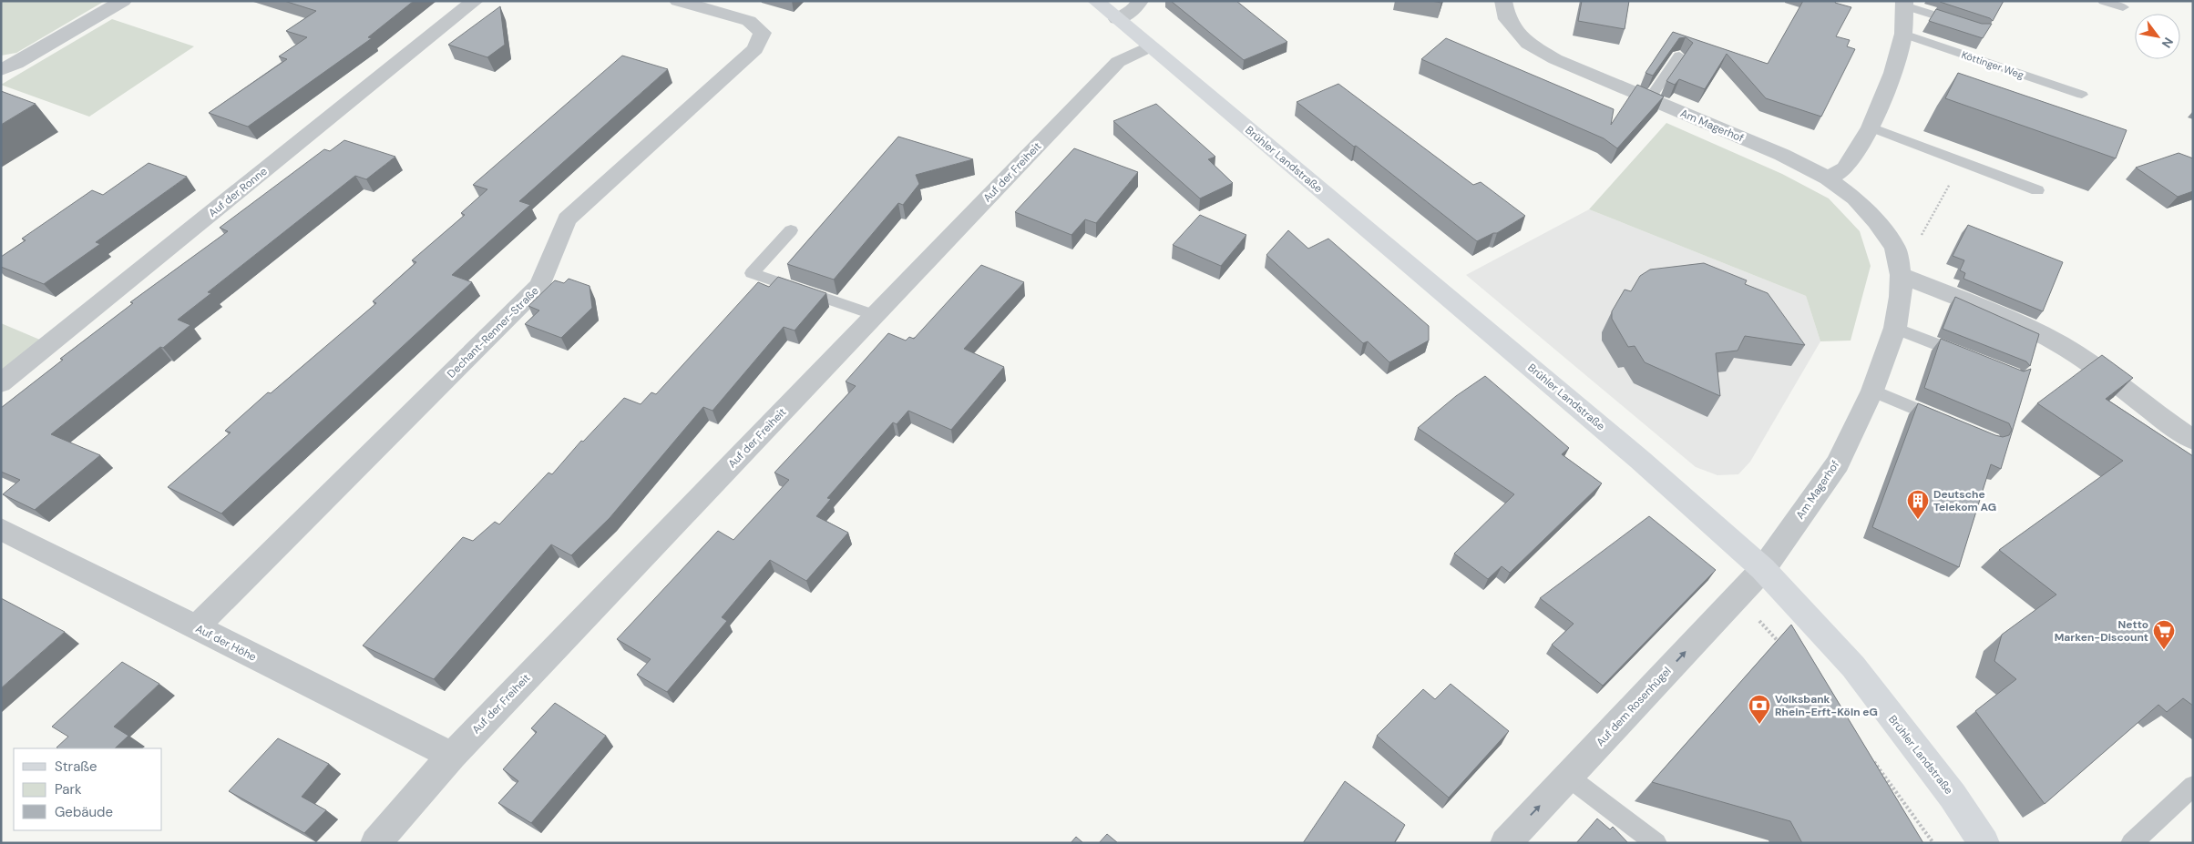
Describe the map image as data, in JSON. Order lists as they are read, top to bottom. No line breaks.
{"streets":{"street":["Am Magerhof","Brühler Landstraße","Auf der Freiheit","Auf der Ronne","Dechant-Renner-Straße","Auf der Höhe","Auf dem Rosenhügel"],"lane":["Köttinger Weg"]},"crossings":[["Am Magerhof","Brühler Landstraße"],["Am Magerhof","Auf dem Rosenhügel"],["Brühler Landstraße","Auf der Freiheit"],["Brühler Landstraße","Auf dem Rosenhügel"],["Auf der Freiheit","Auf der Höhe"],["Dechant-Renner-Straße","Auf der Höhe"]],"one_way":["Auf dem Rosenhügel"],"places":{"building":["Deutsche Telekom AG"],"supermarket":["Netto Marken-Discount"],"bank":["Volksbank Rhein-Erft-Köln eG"]},"legend":["Straße","Park","Gebäude"],"north":"bottom right"}
